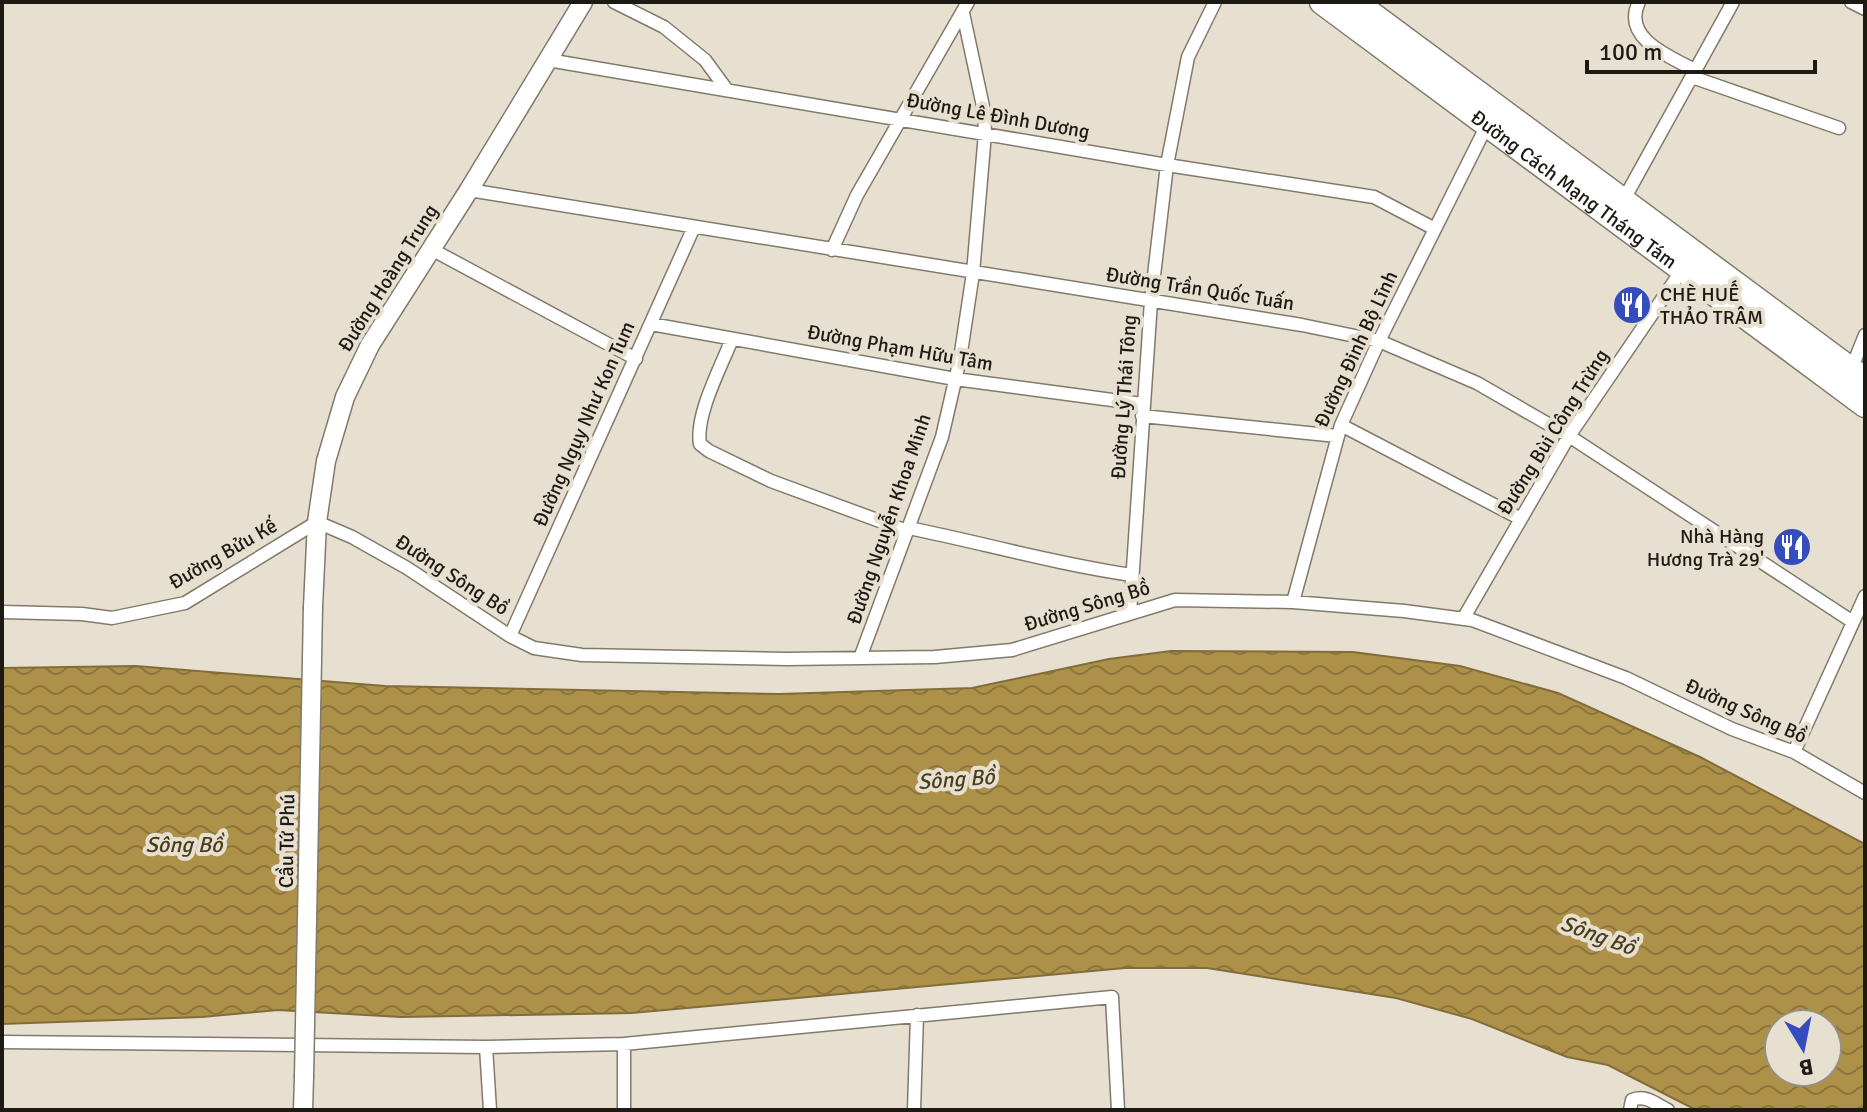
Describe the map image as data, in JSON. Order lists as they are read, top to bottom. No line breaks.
{"streets":{"highway":["Đường Cách Mạng Tháng Tám"],"main road":["Đường Hoàng Trung","Cầu Tứ Phú"],"street":["Đường Lê Đình Dương","Đường Trần Quốc Tuấn","Đường Phạm Hữu Tâm","Đường Đinh Bộ Lĩnh","Đường Lý Thái Tông","Đường Ngụy Như Kon Tum","Đường Bùi Công Trừng","Đường Nguyễn Khoa Minh","Đường Bửu Kế","Đường Sông Bồ"]},"crossings":[["Đường Lê Đình Dương","Đường Hoàng Trung"],["Đường Lê Đình Dương","Đường Đinh Bộ Lĩnh"],["Đường Lê Đình Dương","Đường Lý Thái Tông"],["Đường Lê Đình Dương","Đường Nguyễn Khoa Minh"],["Đường Cách Mạng Tháng Tám","Đường Đinh Bộ Lĩnh"],["Đường Cách Mạng Tháng Tám","Đường Bùi Công Trừng"],["Đường Hoàng Trung","Đường Trần Quốc Tuấn"],["Đường Hoàng Trung","Đường Bửu Kế"],["Đường Hoàng Trung","Đường Sông Bồ"],["Đường Hoàng Trung","Cầu Tứ Phú"],["Đường Trần Quốc Tuấn","Đường Đinh Bộ Lĩnh"],["Đường Trần Quốc Tuấn","Đường Lý Thái Tông"],["Đường Trần Quốc Tuấn","Đường Ngụy Như Kon Tum"],["Đường Trần Quốc Tuấn","Đường Bùi Công Trừng"],["Đường Trần Quốc Tuấn","Đường Nguyễn Khoa Minh"],["Đường Phạm Hữu Tâm","Đường Đinh Bộ Lĩnh"],["Đường Phạm Hữu Tâm","Đường Lý Thái Tông"],["Đường Phạm Hữu Tâm","Đường Ngụy Như Kon Tum"],["Đường Phạm Hữu Tâm","Đường Nguyễn Khoa Minh"],["Đường Đinh Bộ Lĩnh","Đường Sông Bồ"],["Đường Lý Thái Tông","Đường Sông Bồ"],["Đường Ngụy Như Kon Tum","Đường Sông Bồ"],["Đường Bùi Công Trừng","Đường Sông Bồ"],["Đường Nguyễn Khoa Minh","Đường Sông Bồ"],["Đường Bửu Kế","Đường Sông Bồ"]],"water":["Sông Bồ"],"places":{"restaurant":["CHÈ HUẾ THẢO TRÂM","Nhà Hàng Hương Trà 29'"]},"scale_bar":"100 m","north":"bottom"}
